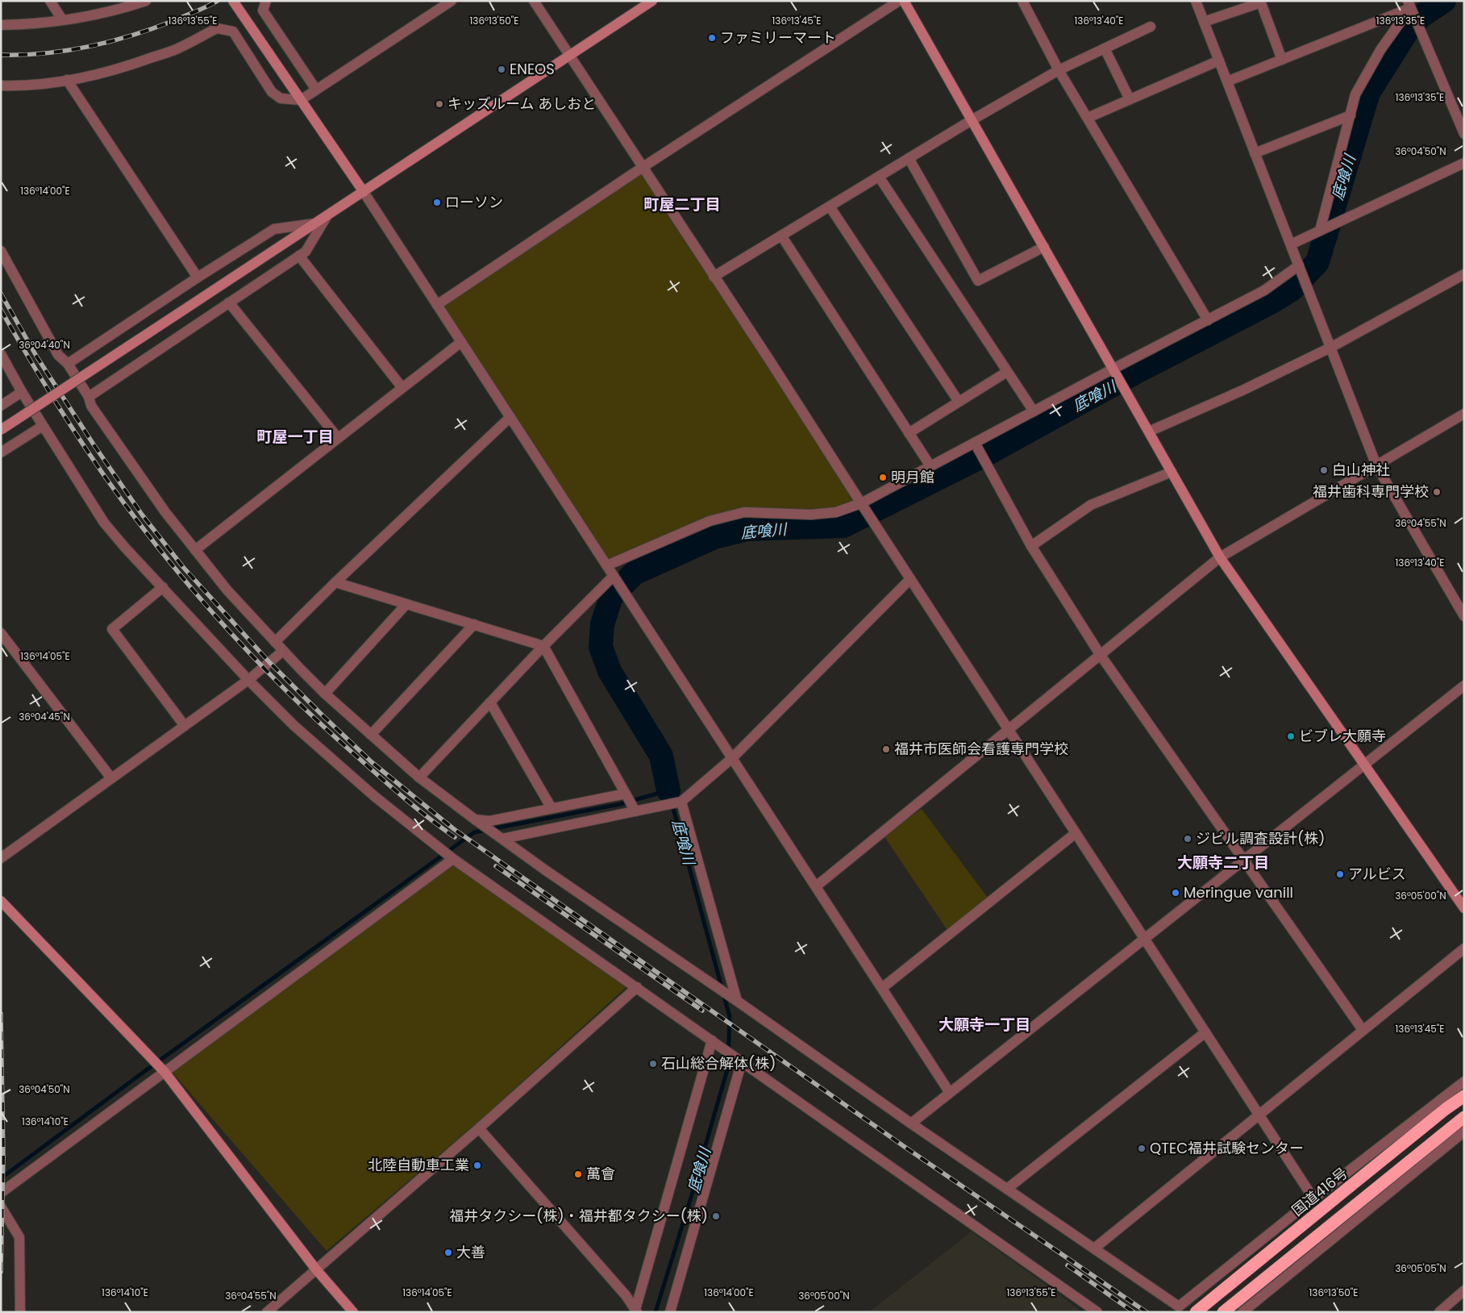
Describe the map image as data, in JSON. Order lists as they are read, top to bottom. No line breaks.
{"streets":{"highway":["国道416号"]},"districts":["町屋二丁目","町屋一丁目","大願寺二丁目","大願寺一丁目"],"water":["底喰川"],"places":["ファミリーマート","ENEOS","キッズルーム あしおと","ローソン","白山神社","明月館","福井歯科専門学校","ビブレ大願寺","福井市医師会看護専門学校","ジビル調査設計(株)","アルビス","Meringue vanill","石山総合解体(株)","QTEC福井試験センター","北陸自動車工業","萬會","福井タクシー(株)・福井都タクシー(株)","大善"],"coordinates":["136°13'55\"E","136°13'50\"E","136°13'45\"E","136°13'40\"E","136°13'35\"E","36°04'50\"N","136°14'00\"E","36°04'40\"N","36°04'55\"N","136°14'05\"E","36°04'45\"N","36°05'00\"N","136°14'10\"E","36°05'05\"N"]}
